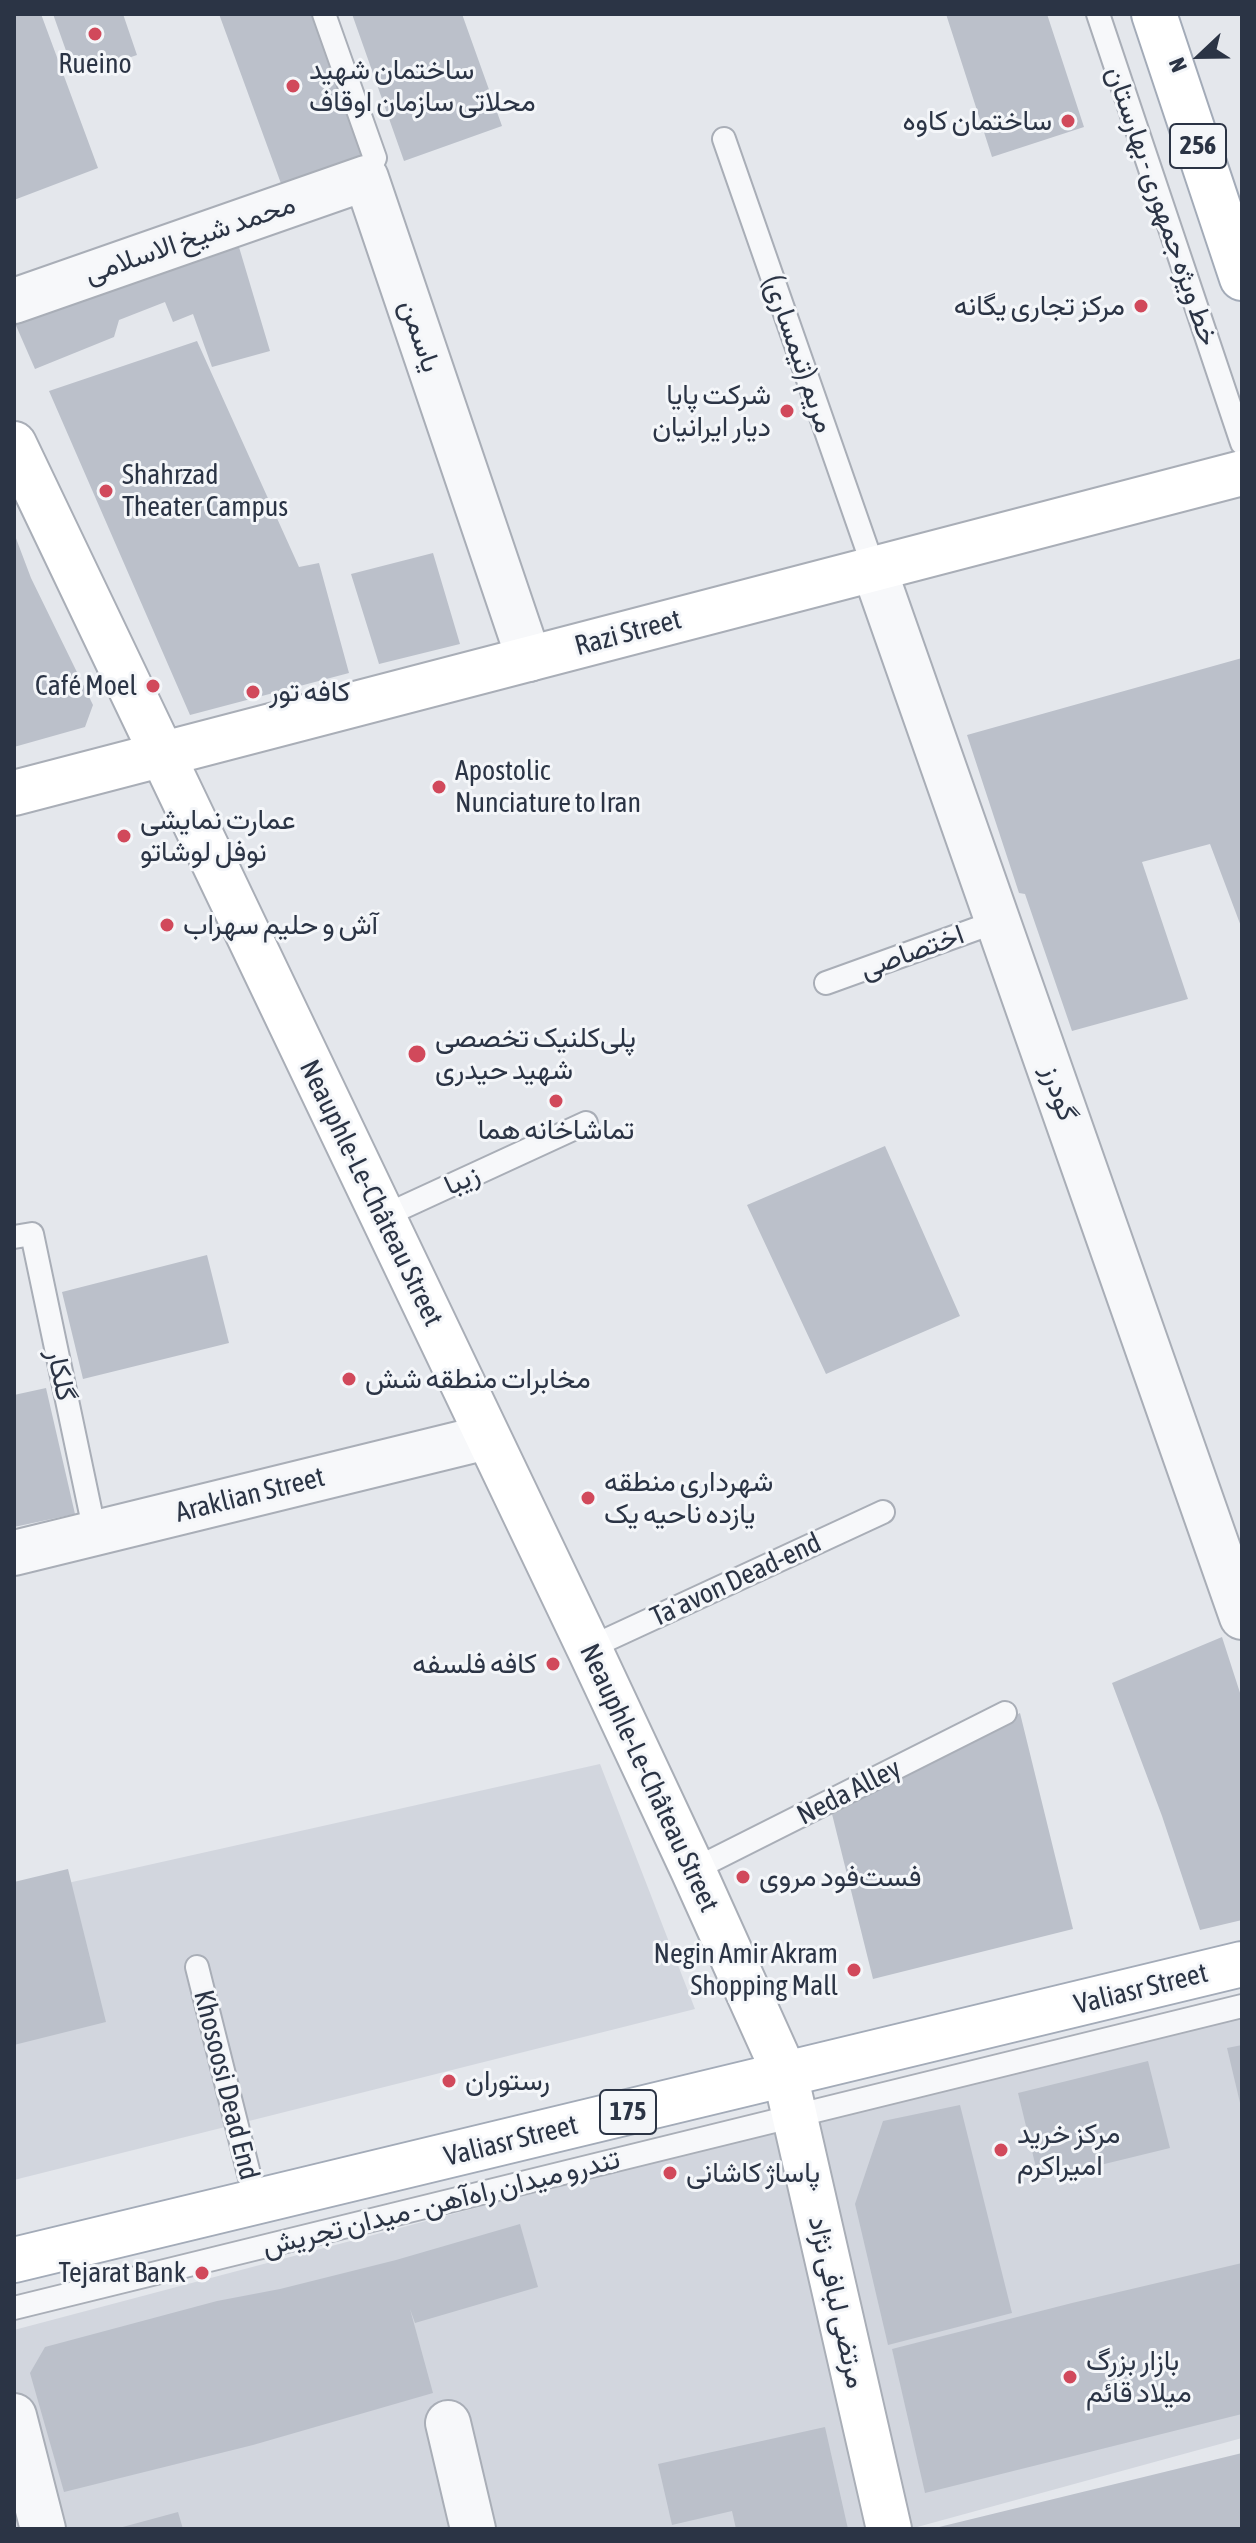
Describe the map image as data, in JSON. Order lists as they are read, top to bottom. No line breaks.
{"streets":{"main road":["256","Razi Street","Neauphle-Le-Château Street","Valiasr Street","175","مرتضی لبافی نژاد"],"street":["محمد شیخ الاسلامی","یاسمن","گودرز","Araklian Street"],"lane":["خط ویژه جمهوری - بهارستان","مریم (تیمساری)","اختصاصی","زیبا","گلکار","Ta'avon Dead-end","Neda Alley","Khosoosi Dead End","تندرو میدان راه‌آهن - میدان تجریش"]},"crossings":[["محمد شیخ الاسلامی","یاسمن"],["یاسمن","Razi Street"],["مریم (تیمساری)","Razi Street"],["مریم (تیمساری)","گودرز"],["Razi Street","گودرز"],["Razi Street","Neauphle-Le-Château Street"],["اختصاصی","گودرز"],["زیبا","Neauphle-Le-Château Street"],["Neauphle-Le-Château Street","Araklian Street"],["Neauphle-Le-Château Street","Ta'avon Dead-end"],["Neauphle-Le-Château Street","Neda Alley"],["Neauphle-Le-Château Street","Valiasr Street"],["Neauphle-Le-Château Street","تندرو میدان راه‌آهن - میدان تجریش"],["Neauphle-Le-Château Street","مرتضی لبافی نژاد"],["گلکار","Araklian Street"],["Valiasr Street","Khosoosi Dead End"],["Valiasr Street","تندرو میدان راه‌آهن - میدان تجریش"],["Valiasr Street","مرتضی لبافی نژاد"],["تندرو میدان راه‌آهن - میدان تجریش","مرتضی لبافی نژاد"]],"places":["Rueino","ساختمان شهید محلاتی سازمان اوقاف","ساختمان کاوه","مرکز تجاری یگانه","شرکت پایا دیار ایرانیان","Shahrzad Theater Campus","Café Moel","کافه تور","Apostolic Nunciature to Iran","عمارت نمایشی نوفل لوشاتو","آش و حلیم سهراب","پلی‌کلنیک تخصصی شهید حیدری","تماشاخانه هما","مخابرات منطقه شش","شهرداری منطقه یازده ناحیه یک","کافه فلسفه","فست‌فود مروی","Negin Amir Akram Shopping Mall","رستوران","مرکز خرید امیراکرم","پاساژ کاشانی","Tejarat Bank","بازار بزرگ میلاد قائم"],"north":"left"}
